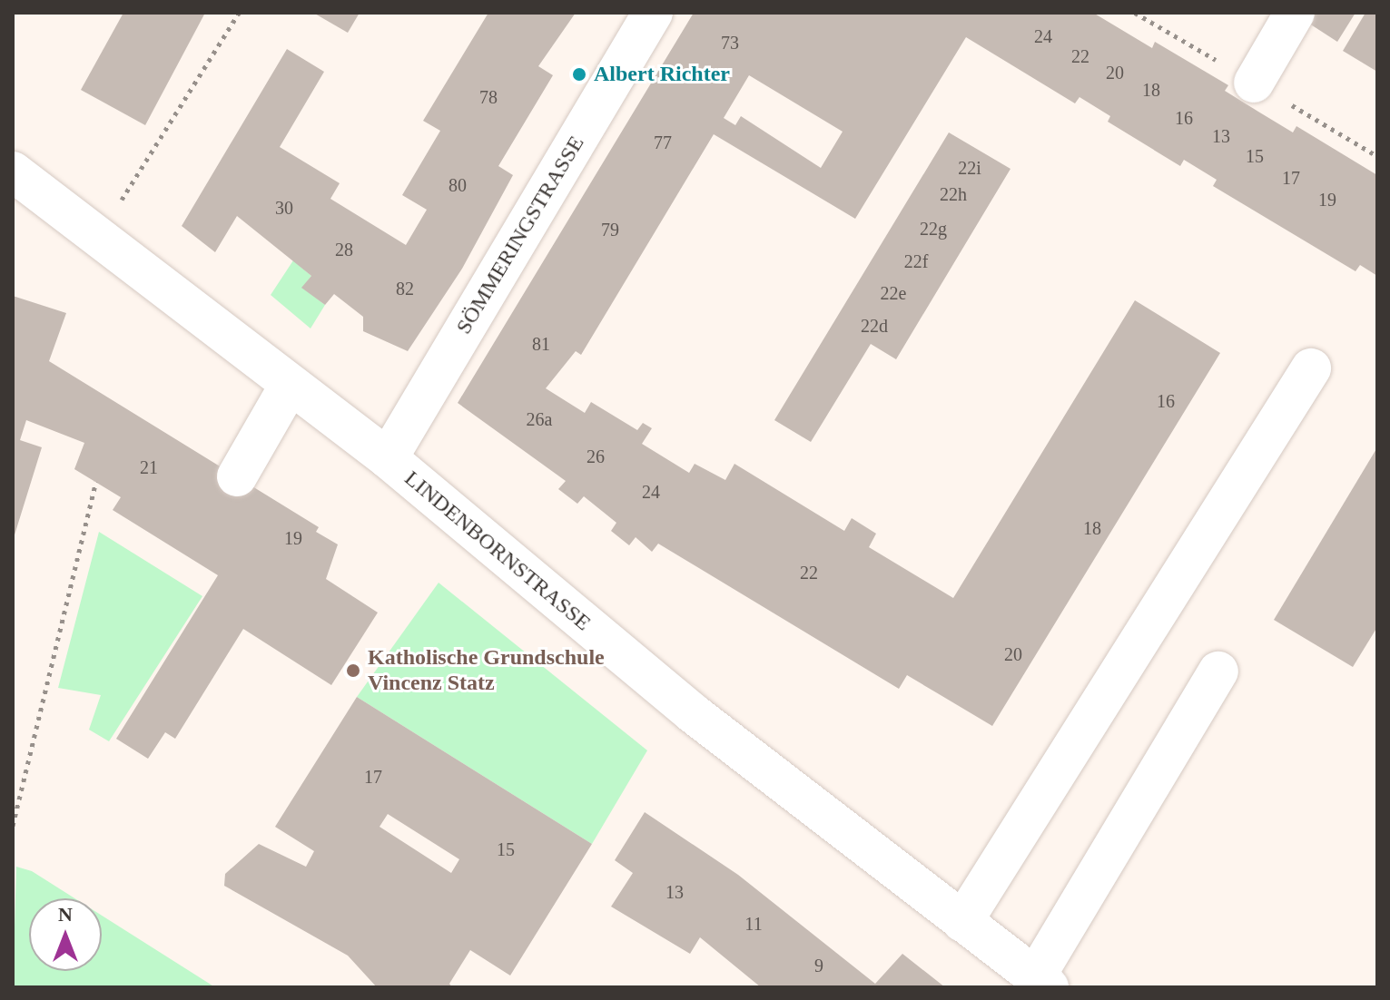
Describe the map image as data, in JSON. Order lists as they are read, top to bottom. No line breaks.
{"streets":{"street":["SÖMMERINGSTRASSE","LINDENBORNSTRASSE"]},"crossings":[["SÖMMERINGSTRASSE","LINDENBORNSTRASSE"]],"places":["Albert Richter","Katholische Grundschule Vincenz Statz"],"house_numbers":["24","73","22","20","18","78","16","13","77","15","22i","17","80","22h","19","30","22g","79","28","22f","82","22e","22d","81","16","26a","26","21","24","18","19","22","20","17","15","13","11","9"],"north":"top"}
